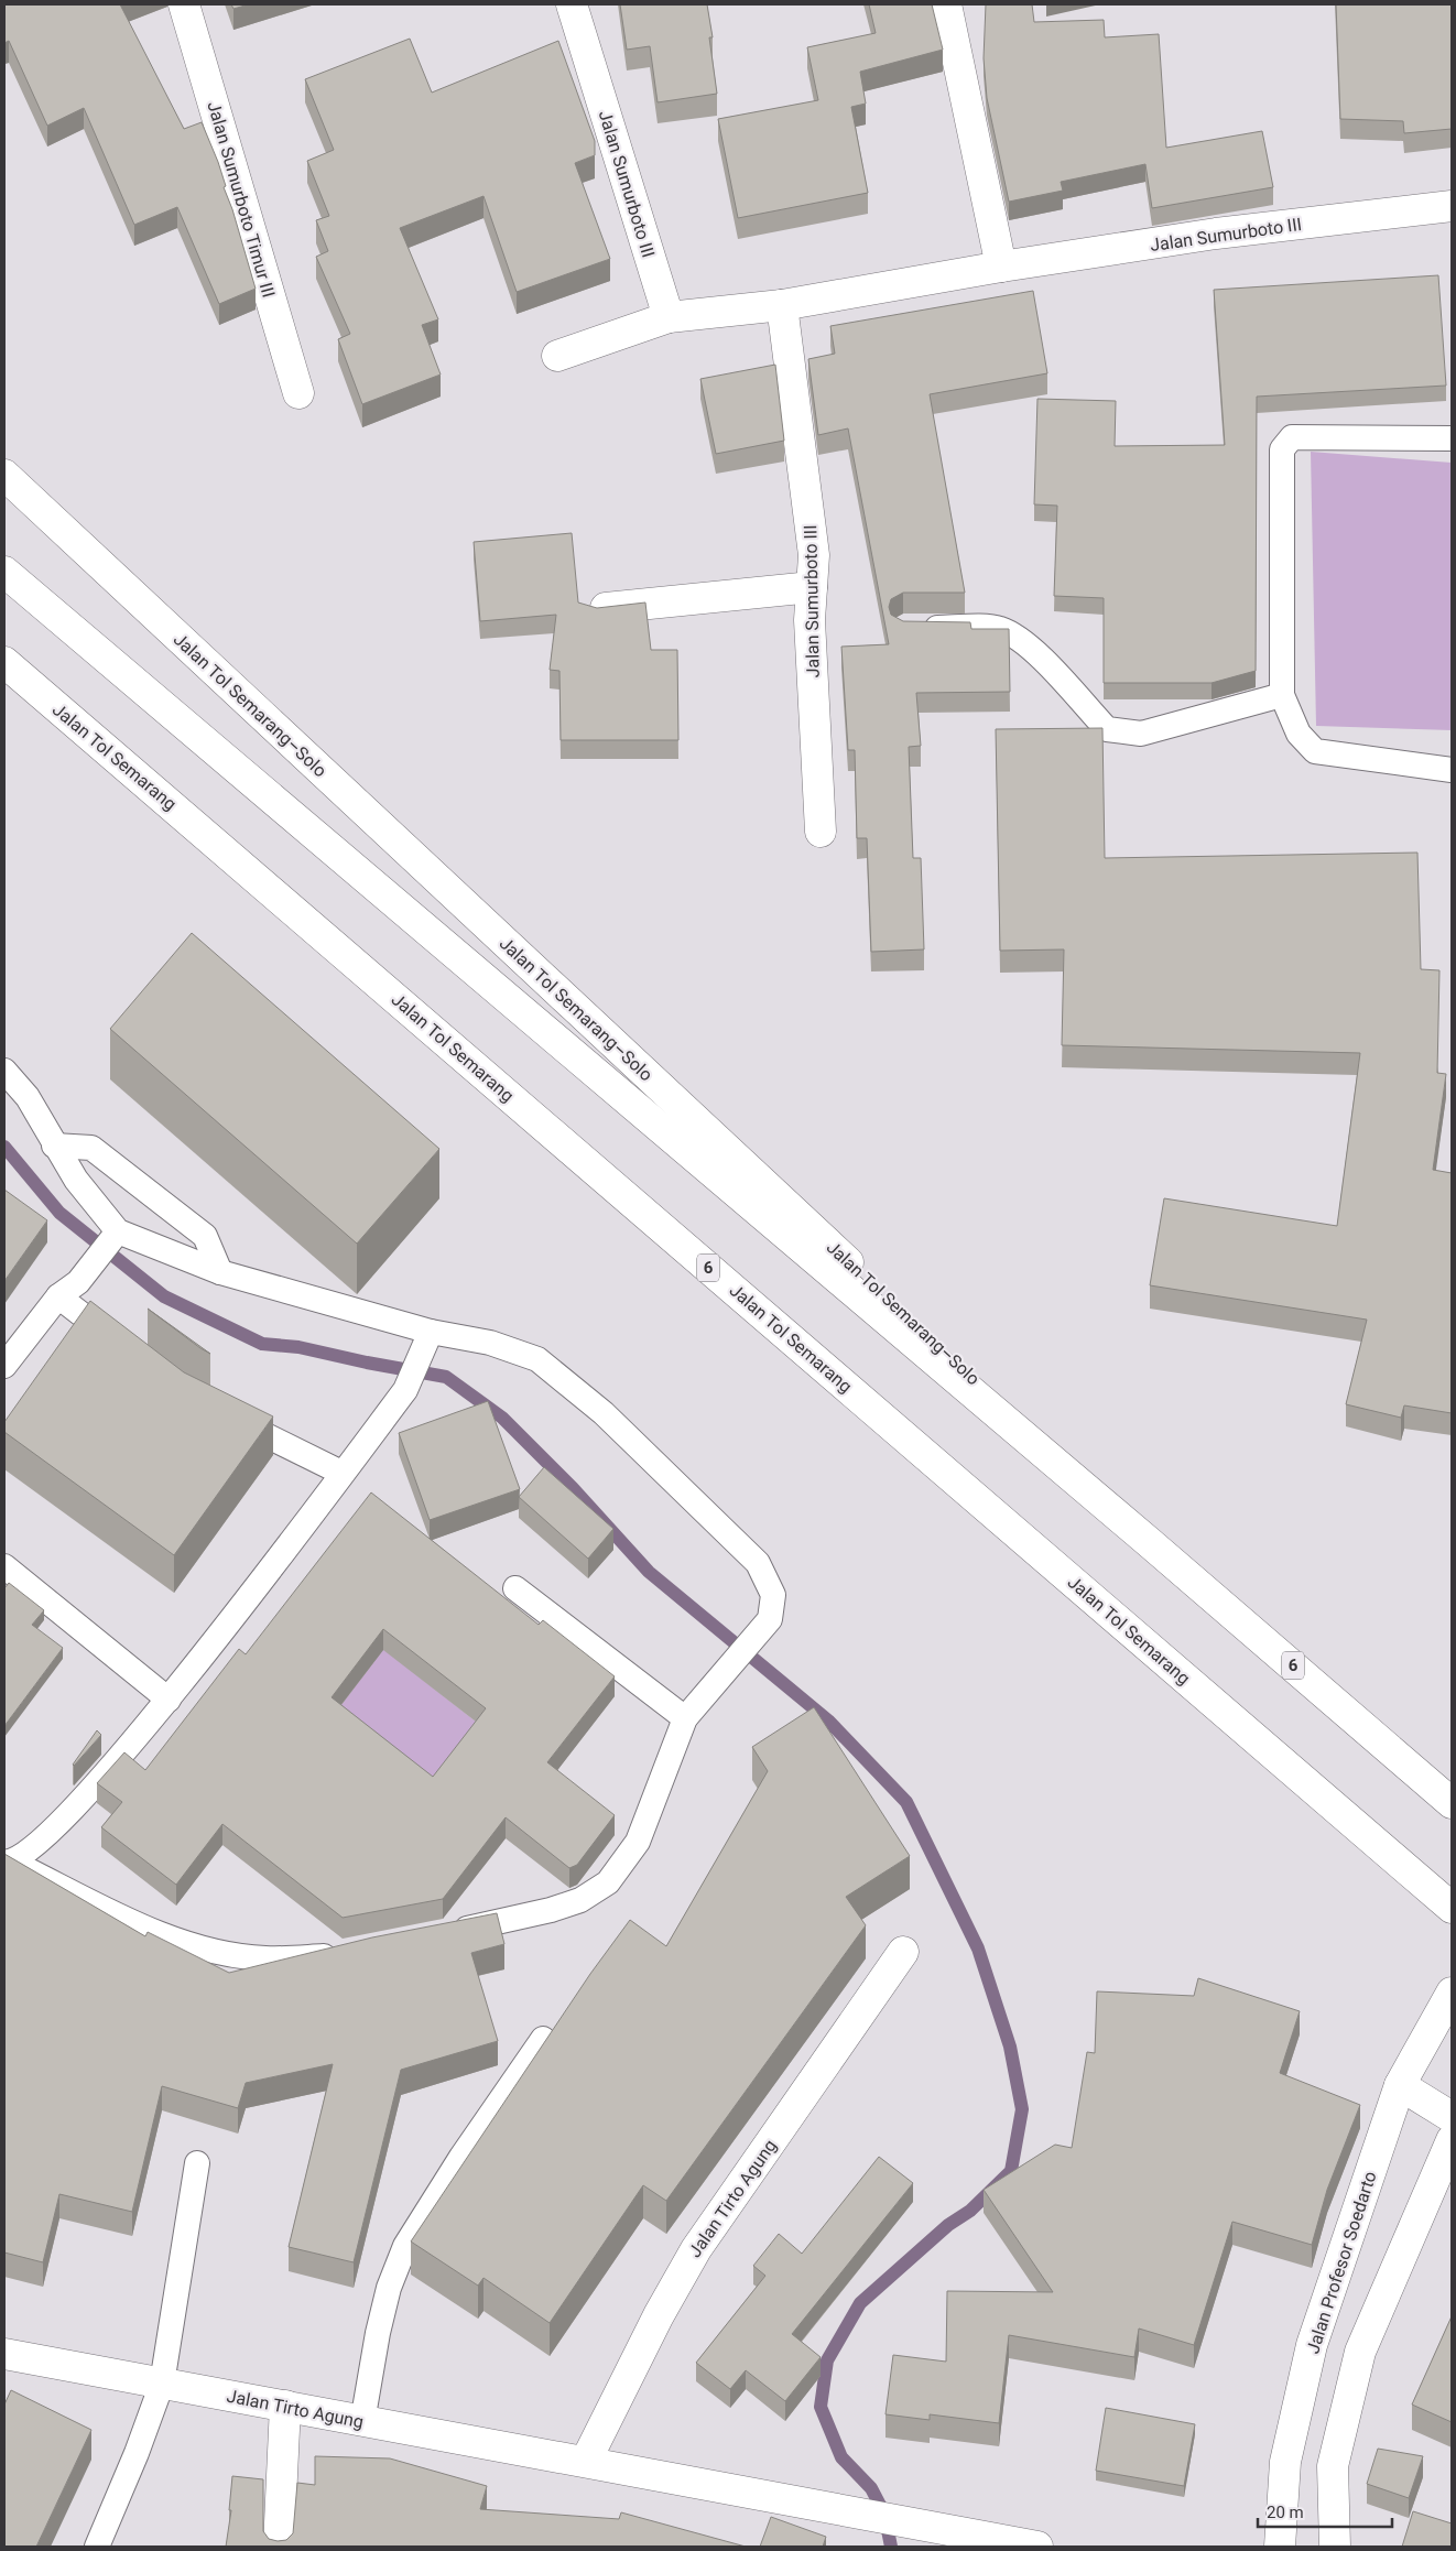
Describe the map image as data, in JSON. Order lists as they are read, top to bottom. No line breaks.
{"streets":{"main road":["Jalan Sumurboto III","Jalan Sumurboto Timur III","Jalan Tol Semarang–Solo","Jalan Tol Semarang","6","Jalan Tirto Agung","Jalan Profesor Soedarto"]},"crossings":[["Jalan Tol Semarang–Solo","6"]],"scale_bar":"20 m"}
